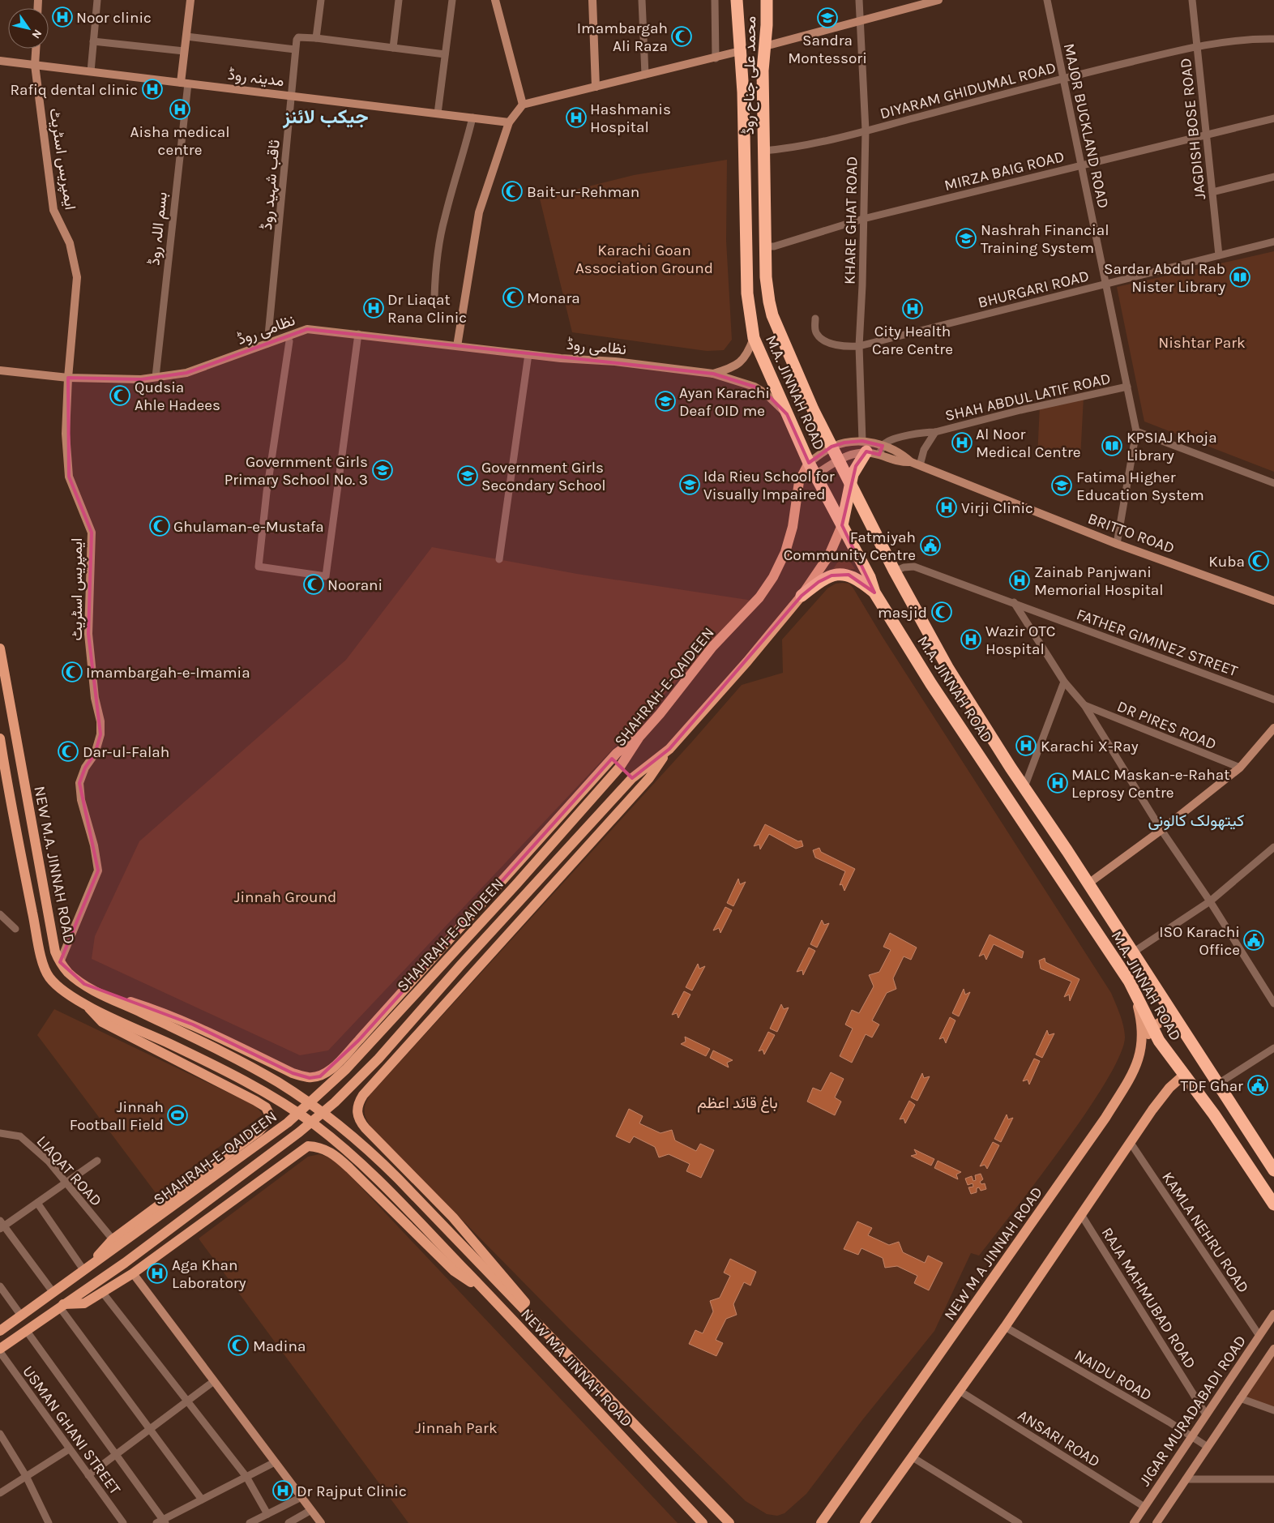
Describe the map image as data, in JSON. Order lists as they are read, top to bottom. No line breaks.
{"streets":{"highway":["محمد علی جناح روڈ","M.A. JINNAH ROAD"],"main road":["SHAHRAH-E-QAIDEEN","NEW M.A. JINNAH ROAD","NEW M A JINNAH ROAD","NEW MA JINNAH ROAD"],"street":["مدینہ روڈ","DIYARAM GHIDUMAL ROAD","MAJOR BUCKLAND ROAD","JAGDISH BOSE ROAD","ایمپریس اسٹریٹ","MIRZA BAIG ROAD","ثاقب شہید روڈ","KHARE GHAT ROAD","بسم اللہ روڈ","BHURGARI ROAD","نظامی روڈ","SHAH ABDUL LATIF ROAD","BRITTO ROAD","FATHER GIMINEZ STREET","DR PIRES ROAD","LIAQAT ROAD","KAMLA NEHRU ROAD","RAJA MAHMUBAD ROAD","NAIDU ROAD","JIGAR MURADABADI ROAD","USMAN GHANI STREET","ANSARI ROAD"]},"crossings":[["محمد علی جناح روڈ","DIYARAM GHIDUMAL ROAD"],["محمد علی جناح روڈ","M.A. JINNAH ROAD"],["مدینہ روڈ","ایمپریس اسٹریٹ"],["مدینہ روڈ","ثاقب شہید روڈ"],["مدینہ روڈ","بسم اللہ روڈ"],["DIYARAM GHIDUMAL ROAD","MAJOR BUCKLAND ROAD"],["DIYARAM GHIDUMAL ROAD","JAGDISH BOSE ROAD"],["DIYARAM GHIDUMAL ROAD","KHARE GHAT ROAD"],["DIYARAM GHIDUMAL ROAD","M.A. JINNAH ROAD"],["MAJOR BUCKLAND ROAD","MIRZA BAIG ROAD"],["MAJOR BUCKLAND ROAD","BHURGARI ROAD"],["MAJOR BUCKLAND ROAD","SHAH ABDUL LATIF ROAD"],["MAJOR BUCKLAND ROAD","BRITTO ROAD"],["JAGDISH BOSE ROAD","MIRZA BAIG ROAD"],["JAGDISH BOSE ROAD","BHURGARI ROAD"],["ایمپریس اسٹریٹ","نظامی روڈ"],["ایمپریس اسٹریٹ","NEW M.A. JINNAH ROAD"],["MIRZA BAIG ROAD","KHARE GHAT ROAD"],["MIRZA BAIG ROAD","M.A. JINNAH ROAD"],["ثاقب شہید روڈ","نظامی روڈ"],["KHARE GHAT ROAD","BHURGARI ROAD"],["KHARE GHAT ROAD","BRITTO ROAD"],["بسم اللہ روڈ","نظامی روڈ"],["نظامی روڈ","M.A. JINNAH ROAD"],["M.A. JINNAH ROAD","BRITTO ROAD"],["M.A. JINNAH ROAD","FATHER GIMINEZ STREET"],["M.A. JINNAH ROAD","SHAHRAH-E-QAIDEEN"],["M.A. JINNAH ROAD","NEW M A JINNAH ROAD"],["SHAH ABDUL LATIF ROAD","BRITTO ROAD"],["BRITTO ROAD","SHAHRAH-E-QAIDEEN"],["NEW M.A. JINNAH ROAD","NEW MA JINNAH ROAD"],["KAMLA NEHRU ROAD","JIGAR MURADABADI ROAD"],["RAJA MAHMUBAD ROAD","JIGAR MURADABADI ROAD"],["NAIDU ROAD","JIGAR MURADABADI ROAD"],["JIGAR MURADABADI ROAD","ANSARI ROAD"]],"districts":["جیکب لائنز","کیتھولک کالونی"],"parks":["Karachi Goan Association Ground","Nishtar Park","Jinnah Ground","باغ قائد اعظم","Jinnah Park"],"places":{"hospital":["Noor clinic","Rafiq dental clinic","Aisha medical centre","Hashmanis Hospital","Dr Liaqat Rana Clinic","City Health Care Centre","Al Noor Medical Centre","Virji Clinic","Zainab Panjwani Memorial Hospital","Wazir OTC Hospital","Karachi X-Ray","MALC Maskan-e-Rahat Leprosy Centre","Aga Khan Laboratory","Dr Rajput Clinic"],"school or university":["Sandra Montessori","Nashrah Financial Training System","Ayan Karachi Deaf OID me","Government Girls Primary School No. 3","Government Girls Secondary School","Ida Rieu School for Visually Impaired","Fatima Higher Education System"],"mosque":["Imambargah Ali Raza","Bait-ur-Rehman","Monara","Qudsia Ahle Hadees","Ghulaman-e-Mustafa","Kuba","Noorani","masjid","Imambargah-e-Imamia","Dar-ul-Falah","Madina"],"library":["Sardar Abdul Rab Nister Library","KPSIAJ Khoja Library"],"public building":["Fatmiyah Community Centre","ISO Karachi Office","TDF Ghar"],"sports":["Jinnah Football Field"]},"north":"bottom right"}
